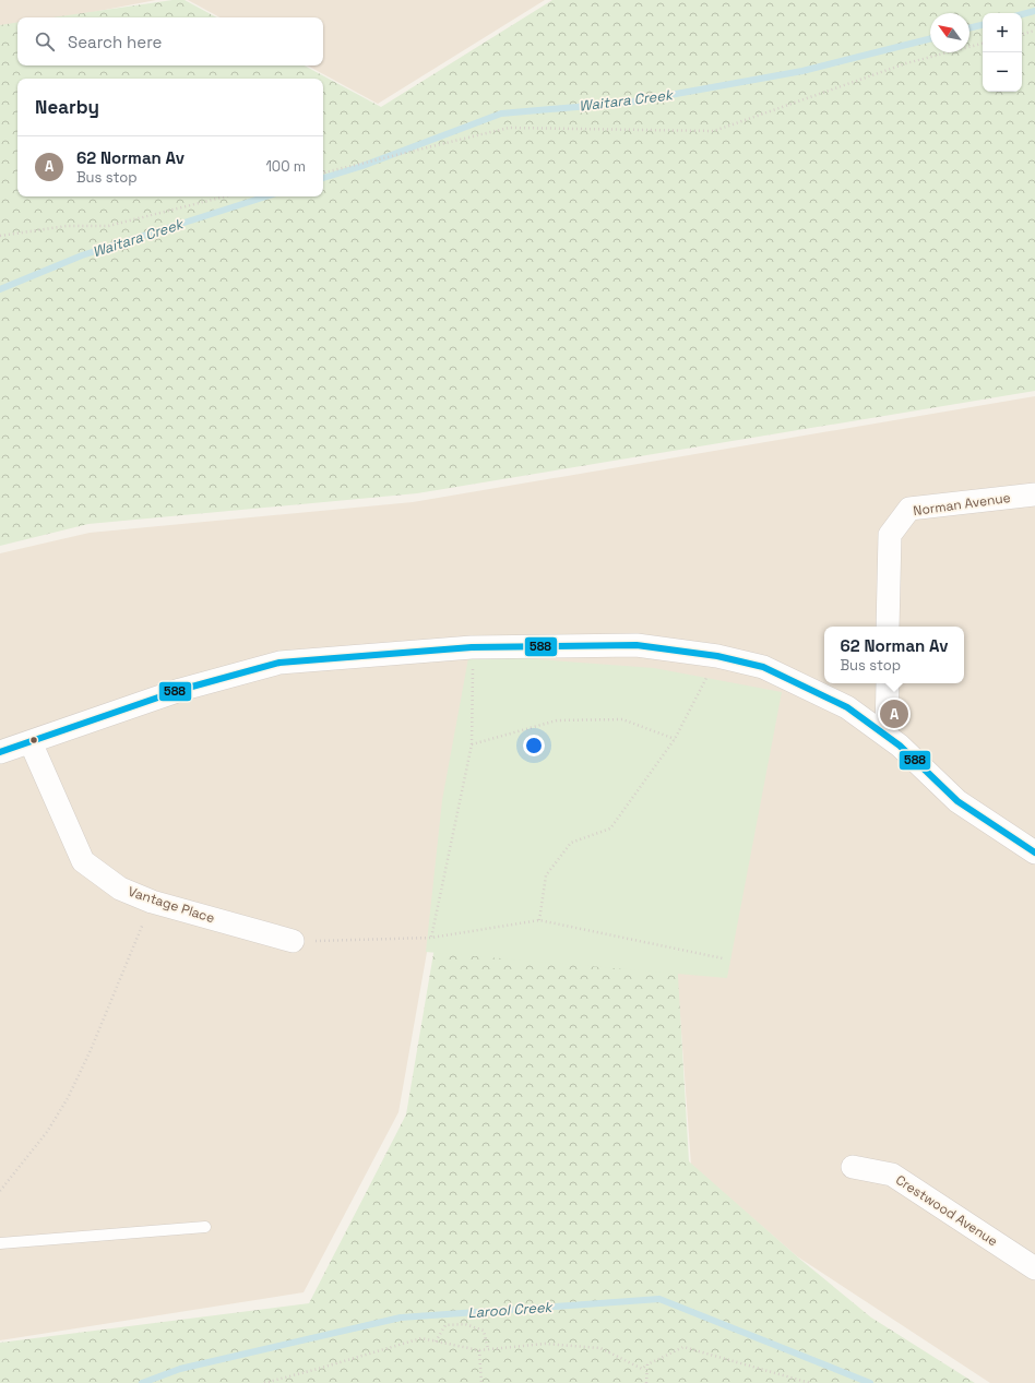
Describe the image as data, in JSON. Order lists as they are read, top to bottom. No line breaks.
{"streets":{"street":["Norman Avenue","Vantage Place","Crestwood Avenue"]},"water":["Waitara Creek","Larool Creek"],"lines":["transit line 588"],"north":"top left","page":{"map_buttons":["+","−"],"search":"Search here","heading":"Nearby","list":[{"mark":"A","name":"62 Norman Av","note":"Bus stop","value":"100 m"}],"popup":["62 Norman Av","Bus stop"],"pins":"A"}}
